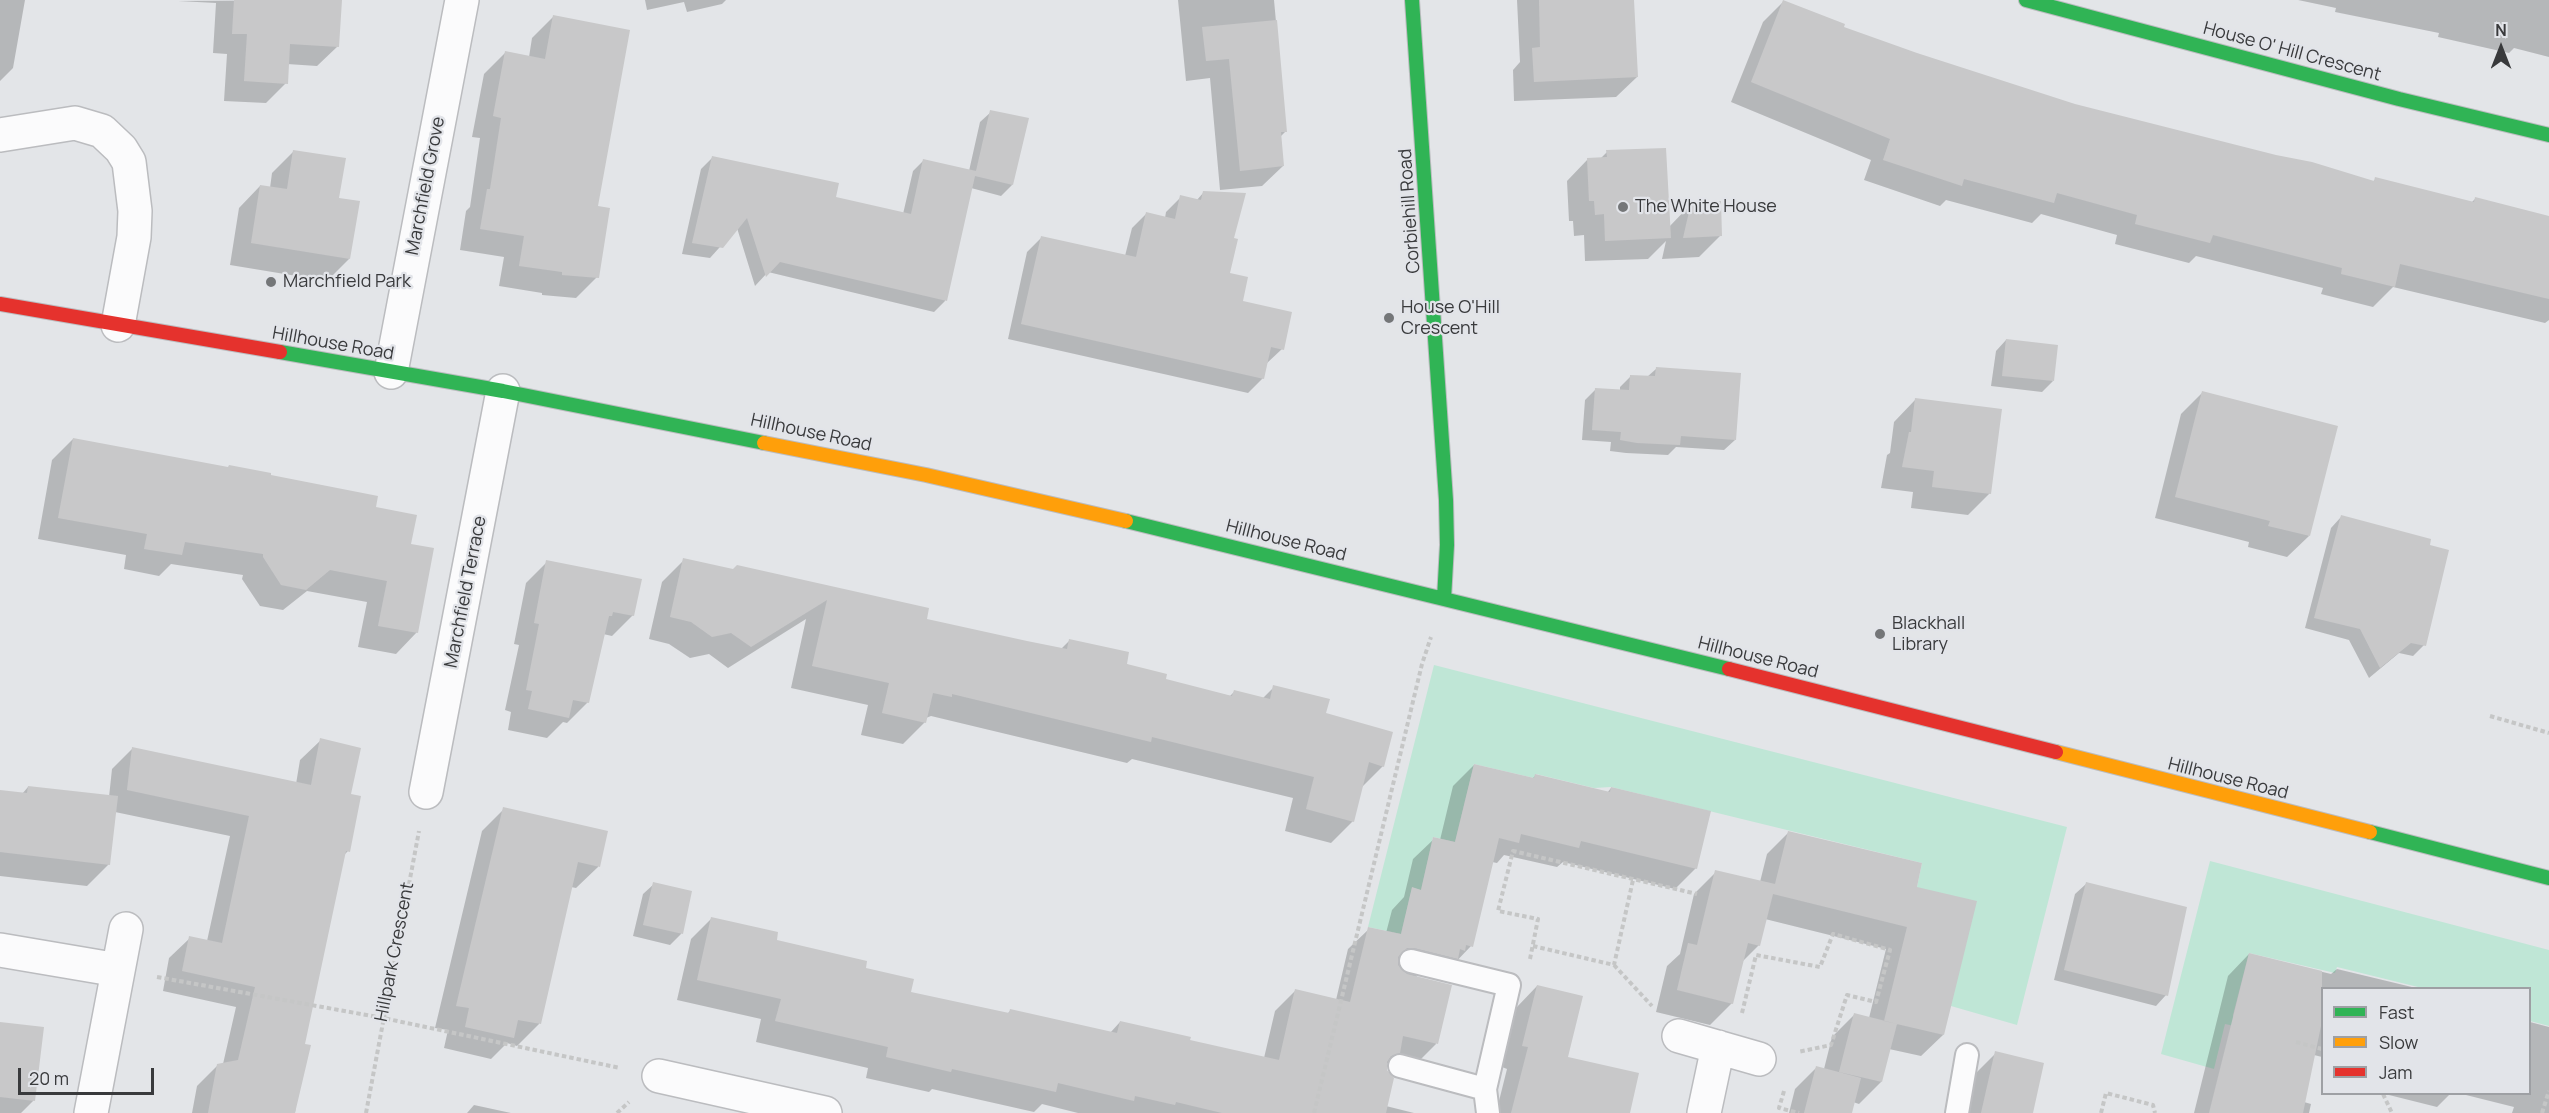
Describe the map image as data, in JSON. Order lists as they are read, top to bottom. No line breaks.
{"streets":{"main road":["House O' Hill Crescent","Corbiehill Road","Hillhouse Road"],"street":["Marchfield Grove","Marchfield Terrace"],"path":["Hillpark Crescent"]},"crossings":[["Marchfield Grove","Hillhouse Road"],["Corbiehill Road","Hillhouse Road"],["Hillhouse Road","Marchfield Terrace"],["Marchfield Terrace","Hillpark Crescent"]],"places":["The White House","Marchfield Park","House O'Hill Crescent","Blackhall Library"],"legend":["Fast","Slow","Jam"],"scale_bar":"20 m","north":"top"}
